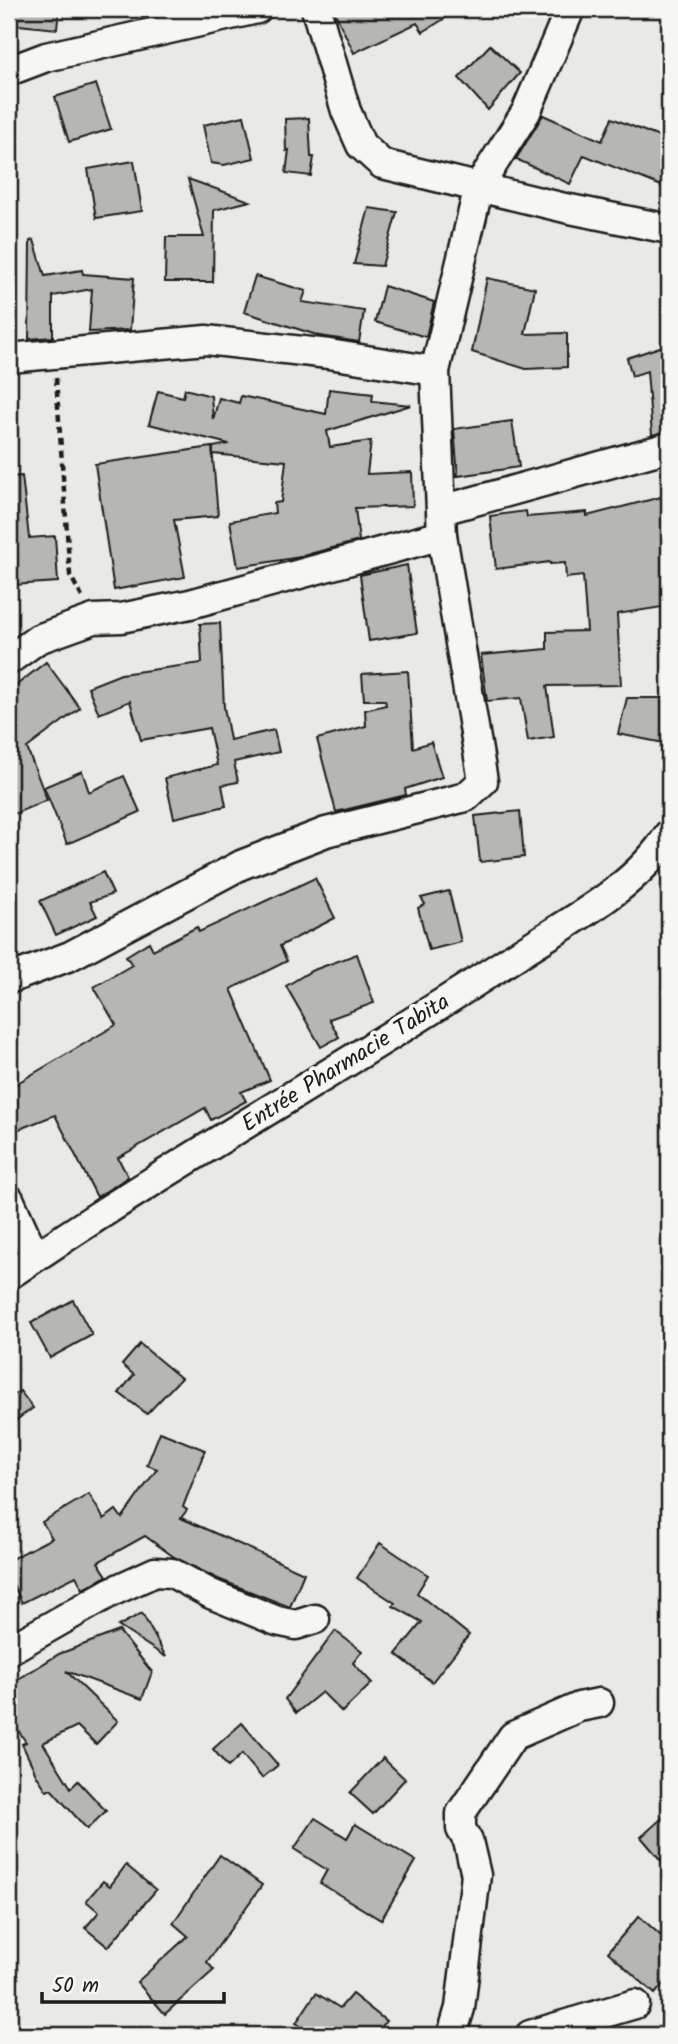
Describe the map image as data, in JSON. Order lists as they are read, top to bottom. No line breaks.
{"streets":{"street":["Entrée Pharmacie Tabita"]},"scale_bar":"50 m"}
